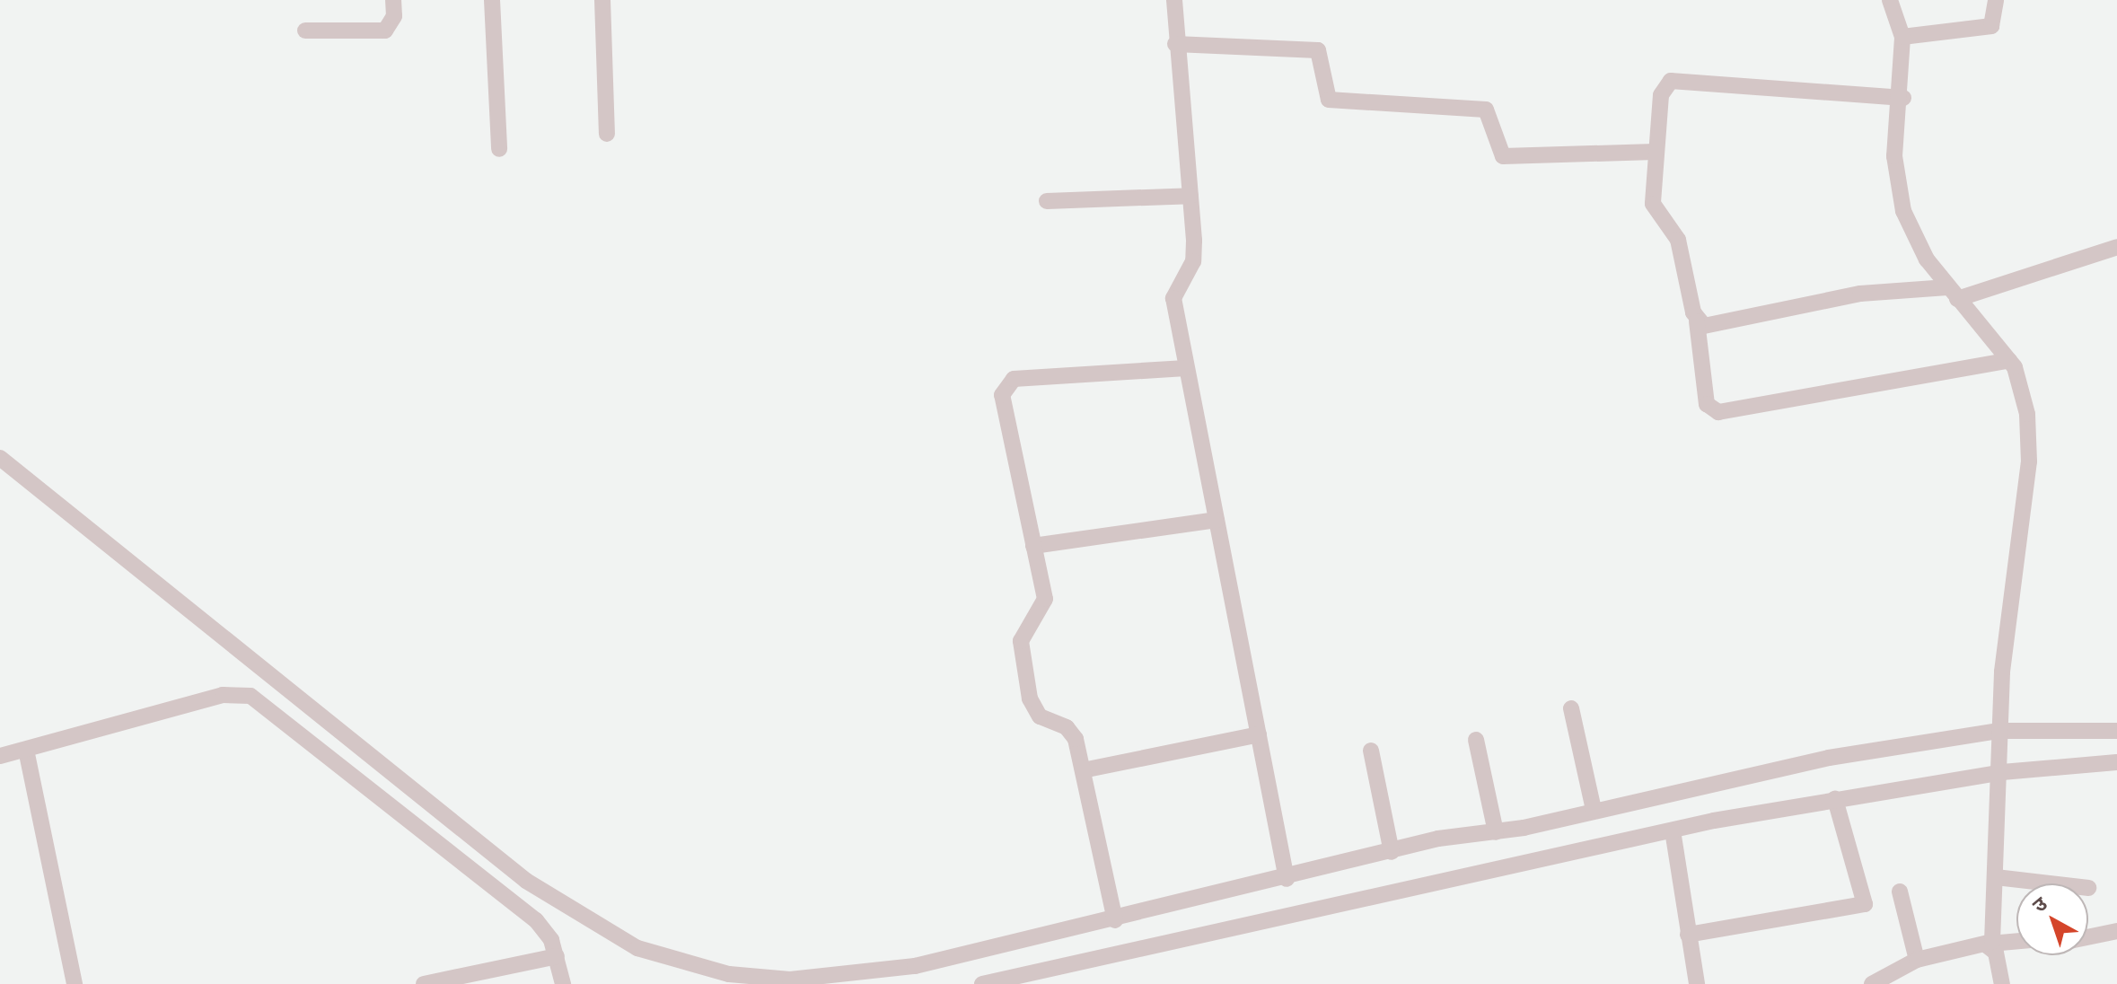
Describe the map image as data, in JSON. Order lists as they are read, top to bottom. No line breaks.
{"north":"top left"}
